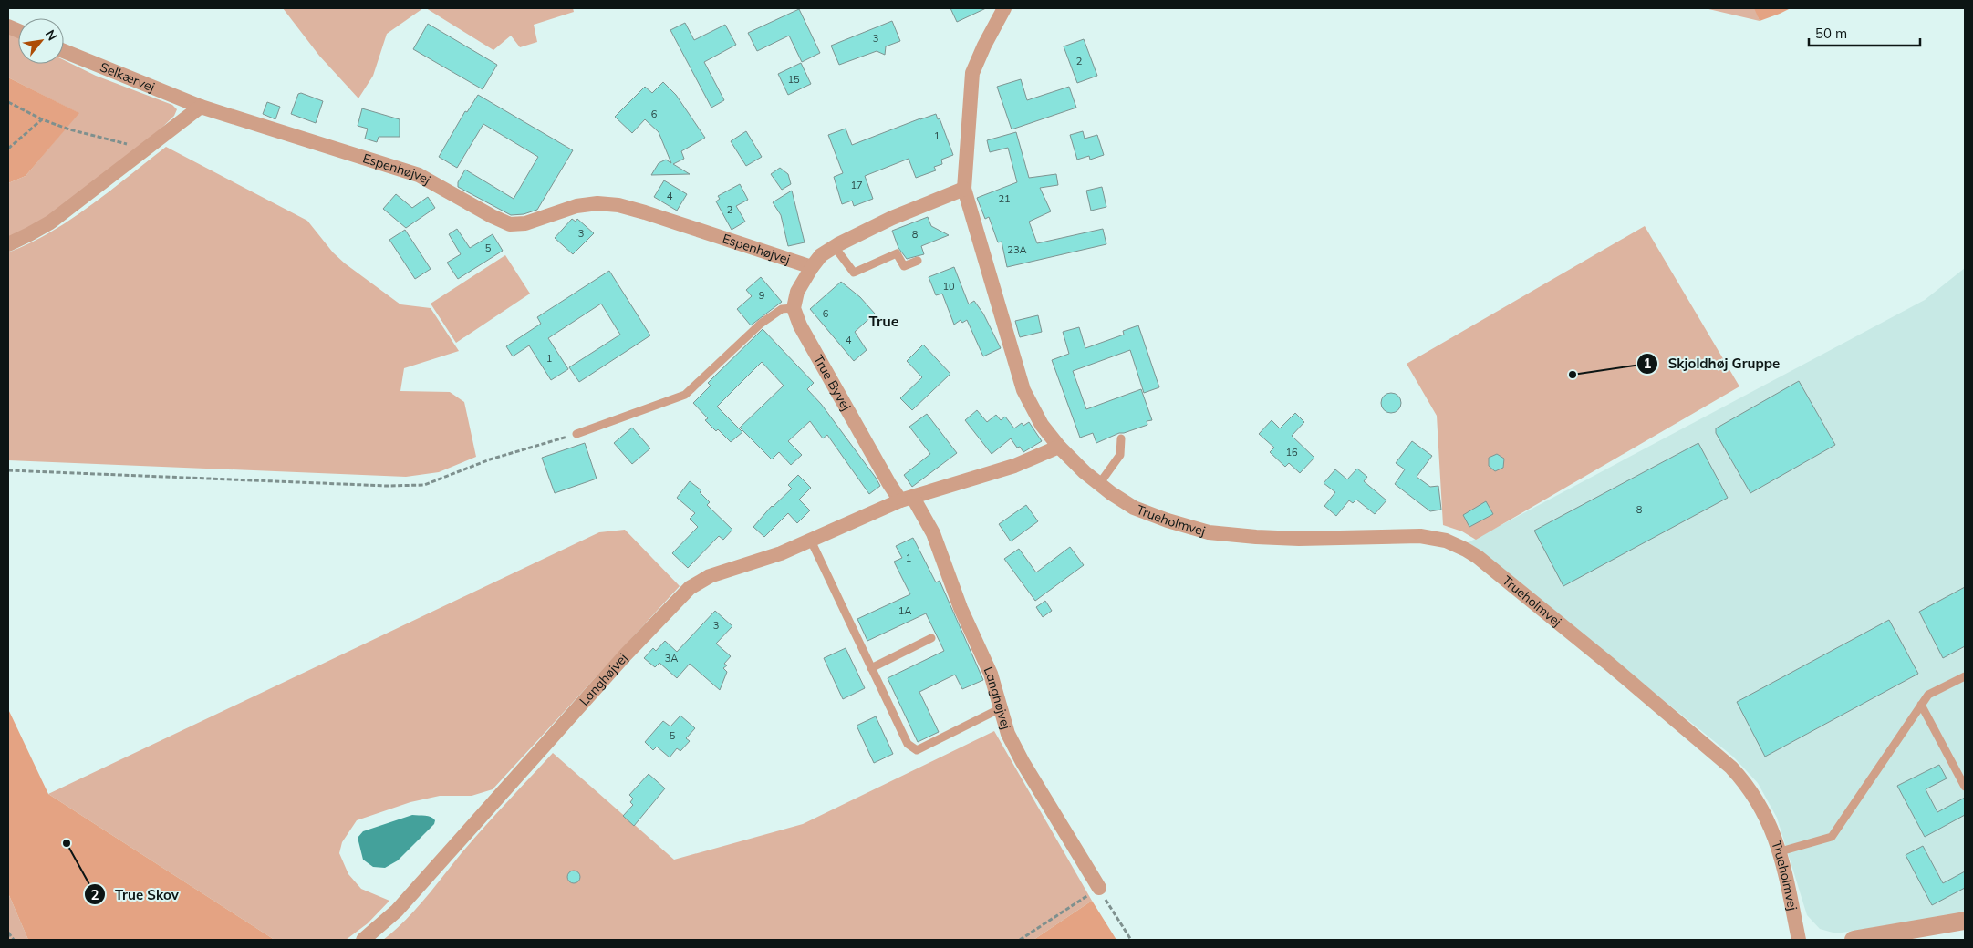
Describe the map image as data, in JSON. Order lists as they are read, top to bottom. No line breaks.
{"streets":{"street":["Selkærvej","Espenhøjvej","True Byvej","Trueholmvej","Langhøjvej"]},"crossings":[["Selkærvej","Espenhøjvej"],["True Byvej","Langhøjvej"]],"districts":["True"],"places":["Skjoldhøj Gruppe","True Skov"],"house_numbers":["3","2","15","6","1","17","4","21","2","3","8","5","23A","10","9","6","4","1","16","8","1","1A","3","3A","5"],"scale_bar":"50 m","north":"top right"}
